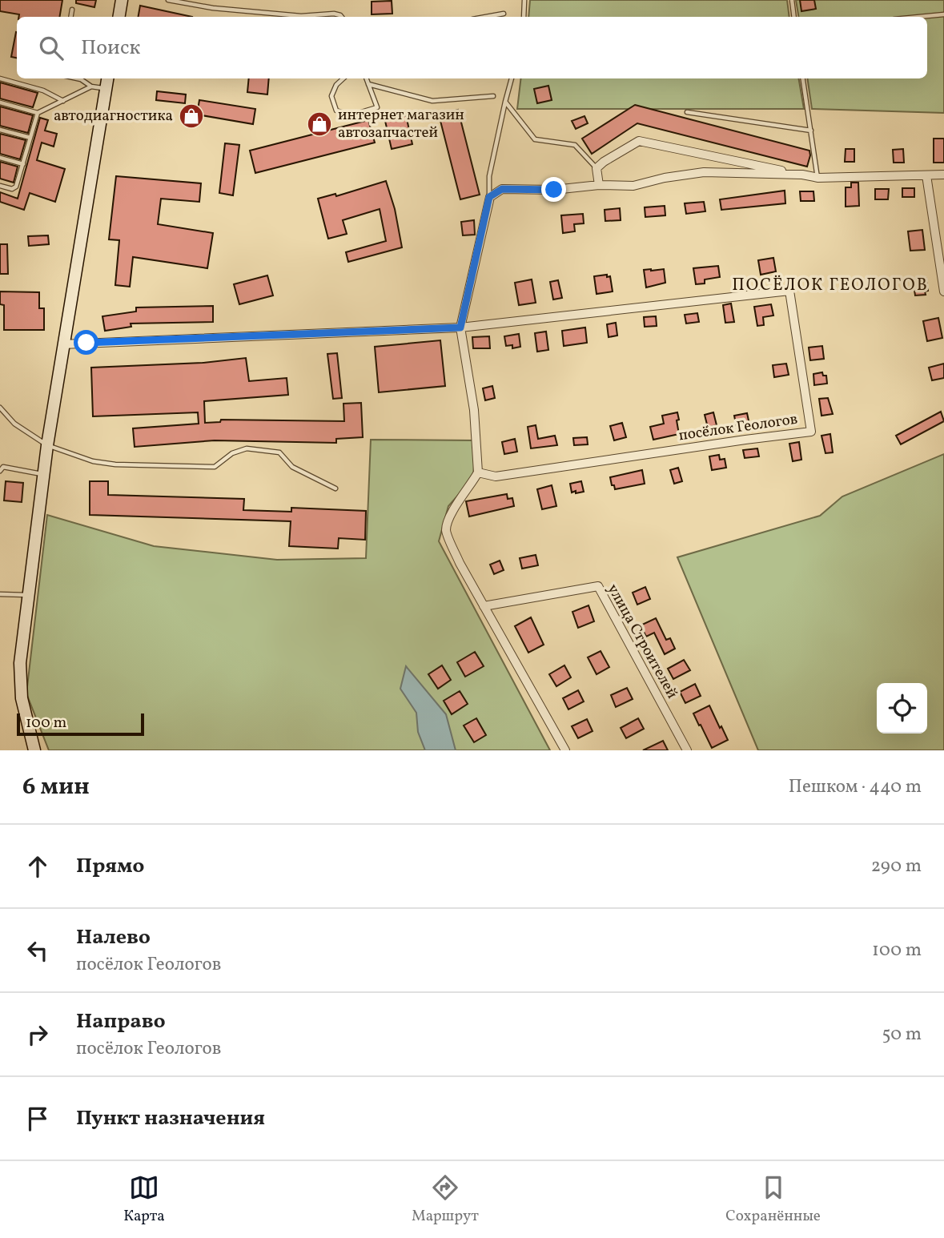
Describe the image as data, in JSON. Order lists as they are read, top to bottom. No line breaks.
{"streets":{"street":["посёлок Геологов","улица Строителей"]},"districts":["ПОСЁЛОК ГЕОЛОГОВ"],"places":{"shop":["автодиагностика","интернет магазин автозапчастей"]},"scale_bar":"100 m","page":{"search":"Поиск","scale":"100 m","heading":["6 мин","Пешком · 440 m"],"list":[["Прямо","290 m"],["Налево","посёлок Геологов","100 m"],["Направо","посёлок Геологов","50 m"],"Пункт назначения"],"nav":["Карта","Маршрут","Сохранённые"]}}
